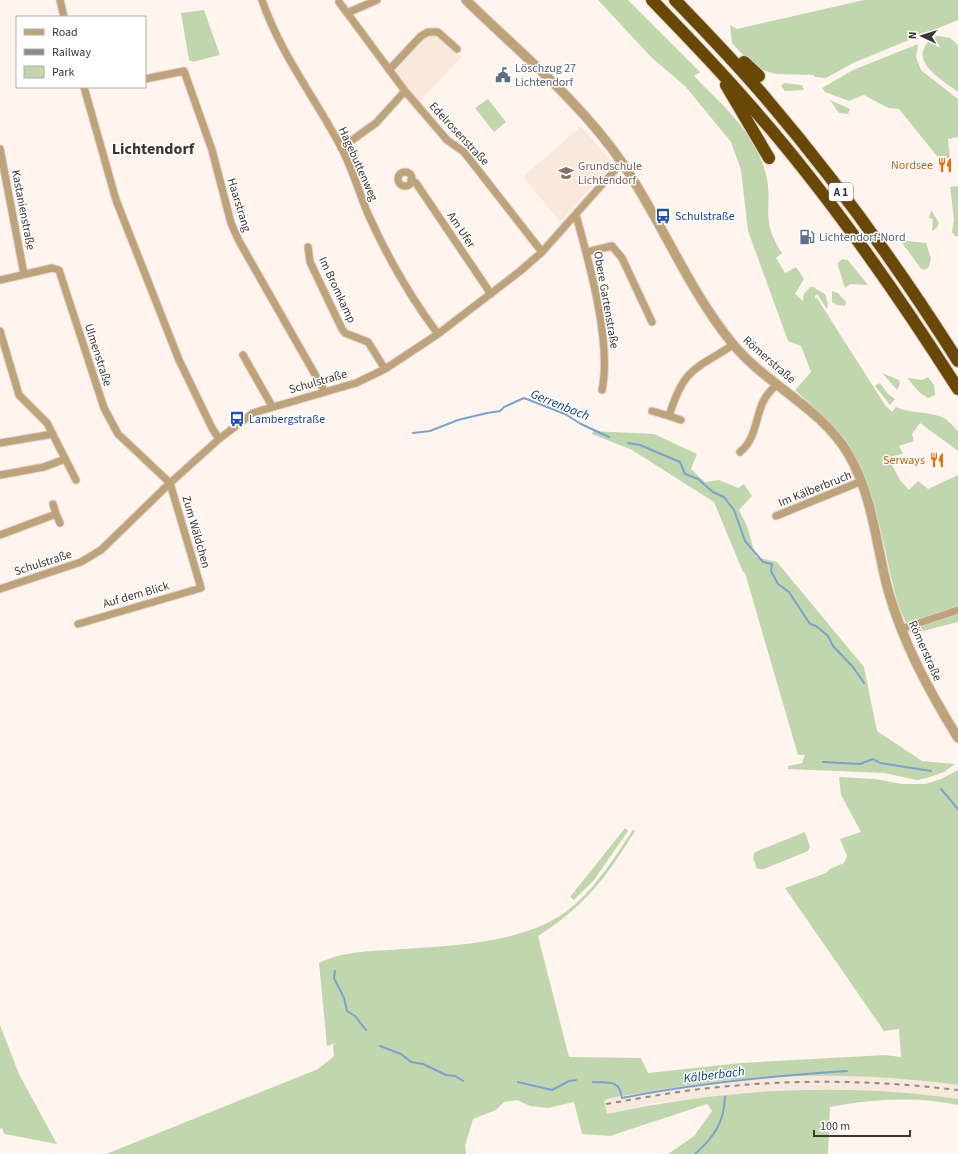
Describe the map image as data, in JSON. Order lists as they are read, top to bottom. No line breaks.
{"streets":{"highway":["A 1"],"street":["Edelrosenstraße","Hagebuttenweg","Haarstrang","Kastanienstraße","Am Ufer","Im Bromkamp","Obere Gartenstraße","Ulmenstraße","Römerstraße","Schulstraße","Im Kälberbruch","Zum Wäldchen","Auf dem Blick"]},"crossings":[["Edelrosenstraße","Schulstraße"],["Hagebuttenweg","Schulstraße"],["Haarstrang","Schulstraße"],["Kastanienstraße","Ulmenstraße"],["Am Ufer","Schulstraße"],["Im Bromkamp","Schulstraße"],["Obere Gartenstraße","Schulstraße"],["Ulmenstraße","Schulstraße"],["Ulmenstraße","Zum Wäldchen"],["Römerstraße","Schulstraße"],["Römerstraße","Im Kälberbruch"],["Schulstraße","Zum Wäldchen"],["Zum Wäldchen","Auf dem Blick"]],"districts":["Lichtendorf"],"water":["Gerrenbach","Kälberbach"],"places":{"public building":["Löschzug 27 Lichtendorf"],"restaurant":["Nordsee","Serways"],"school or university":["Grundschule Lichtendorf"],"bus stop":["Schulstraße","Lambergstraße"],"fuel station":["Lichtendorf-Nord"]},"legend":["Road","Railway","Park"],"scale_bar":"100 m","north":"left"}
